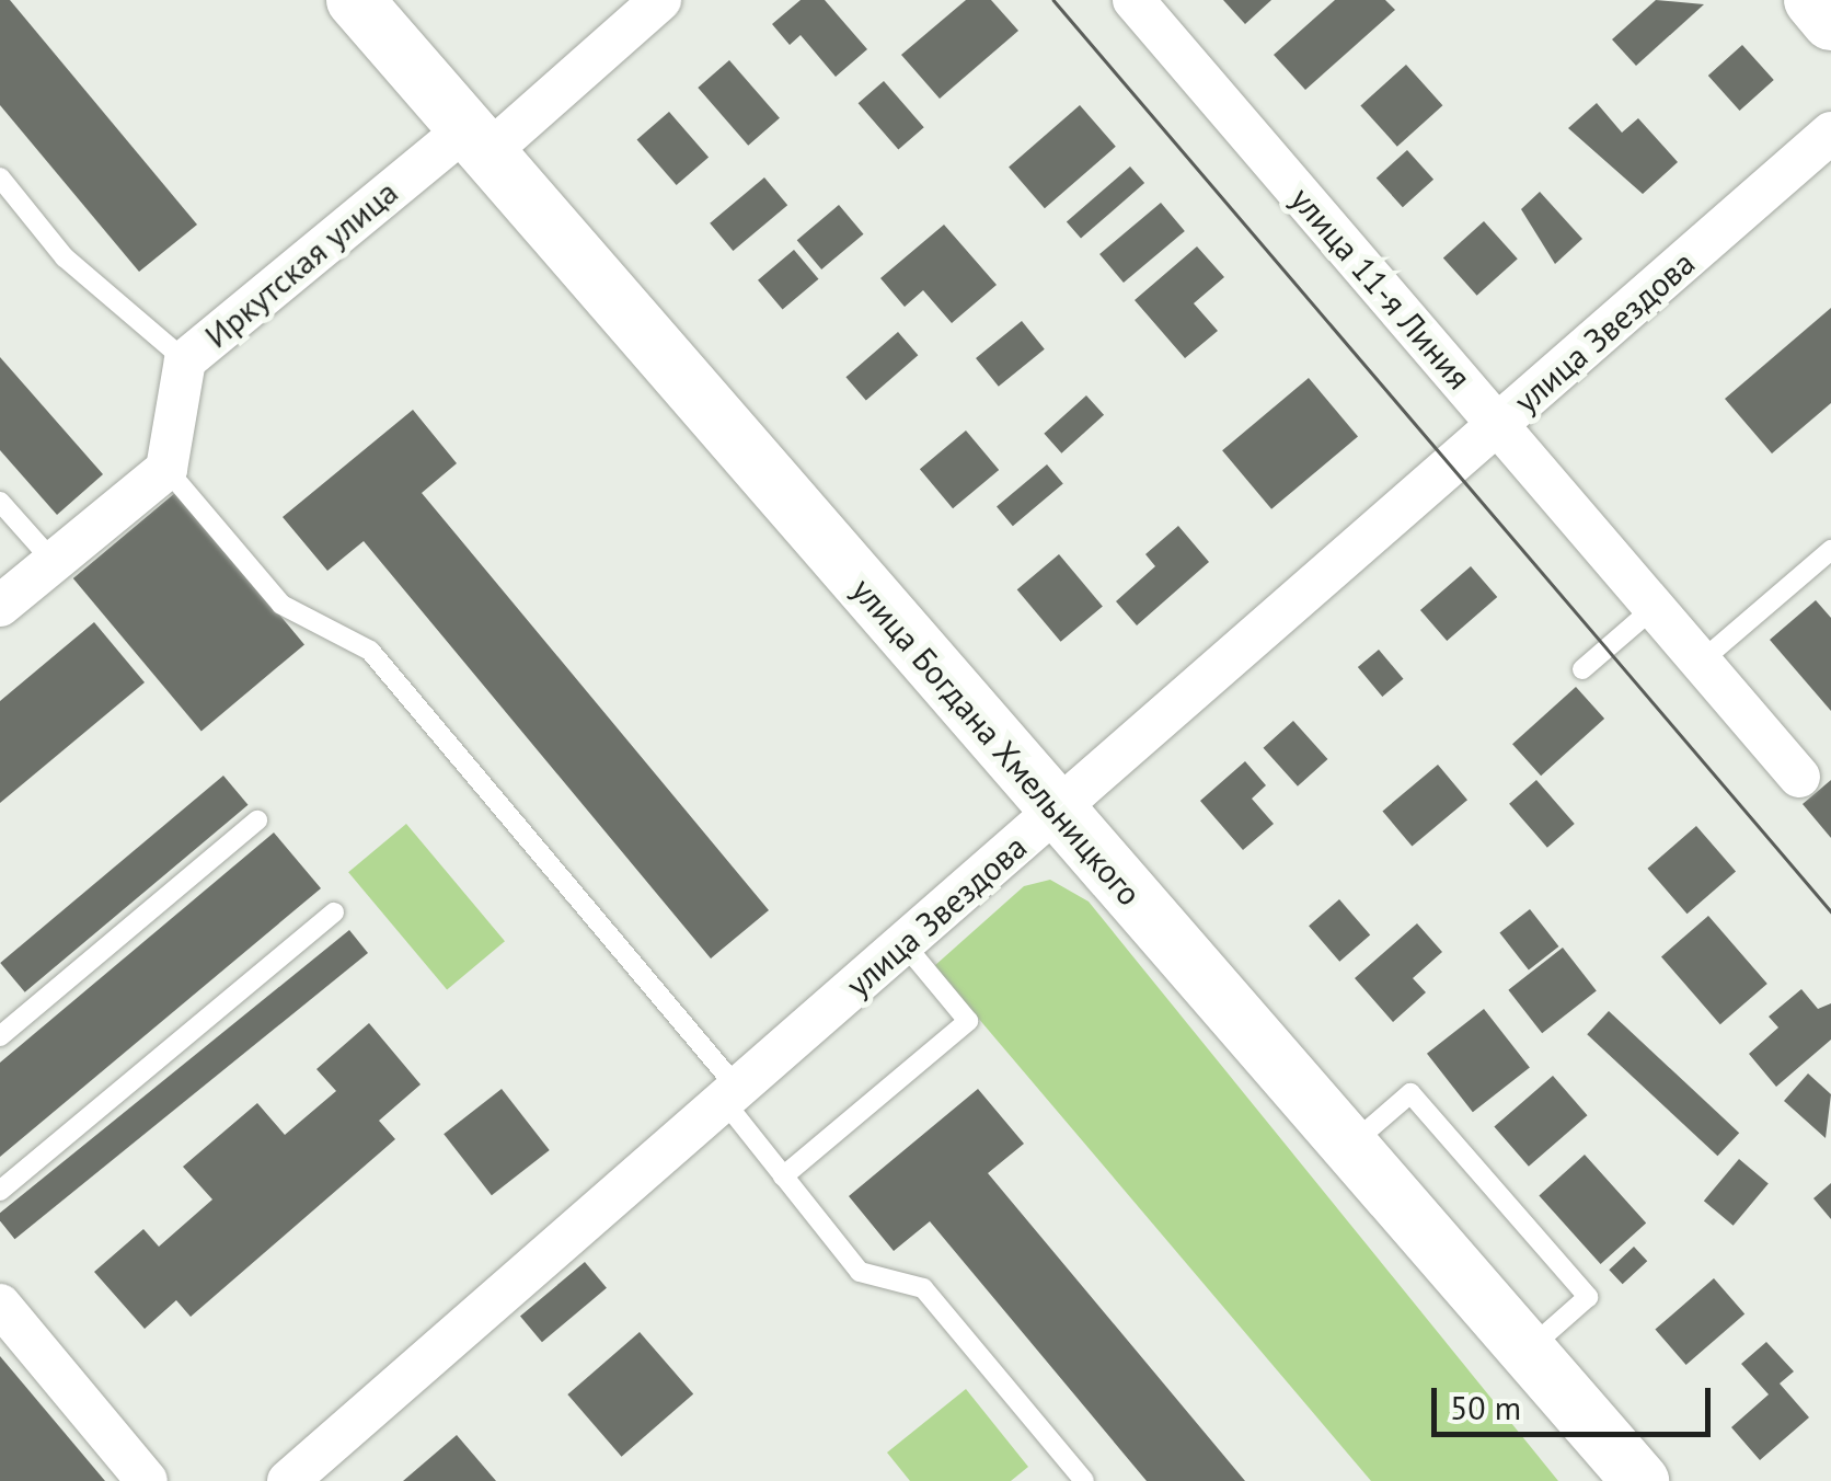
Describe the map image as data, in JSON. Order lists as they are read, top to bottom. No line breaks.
{"streets":{"main road":["улица Богдана Хмельницкого"],"street":["Иркутская улица","улица 11-я Линия","улица Звездова"]},"crossings":[["Иркутская улица","улица Богдана Хмельницкого"],["улица 11-я Линия","улица Звездова"],["улица Звездова","улица Богдана Хмельницкого"]],"scale_bar":"50 m"}
